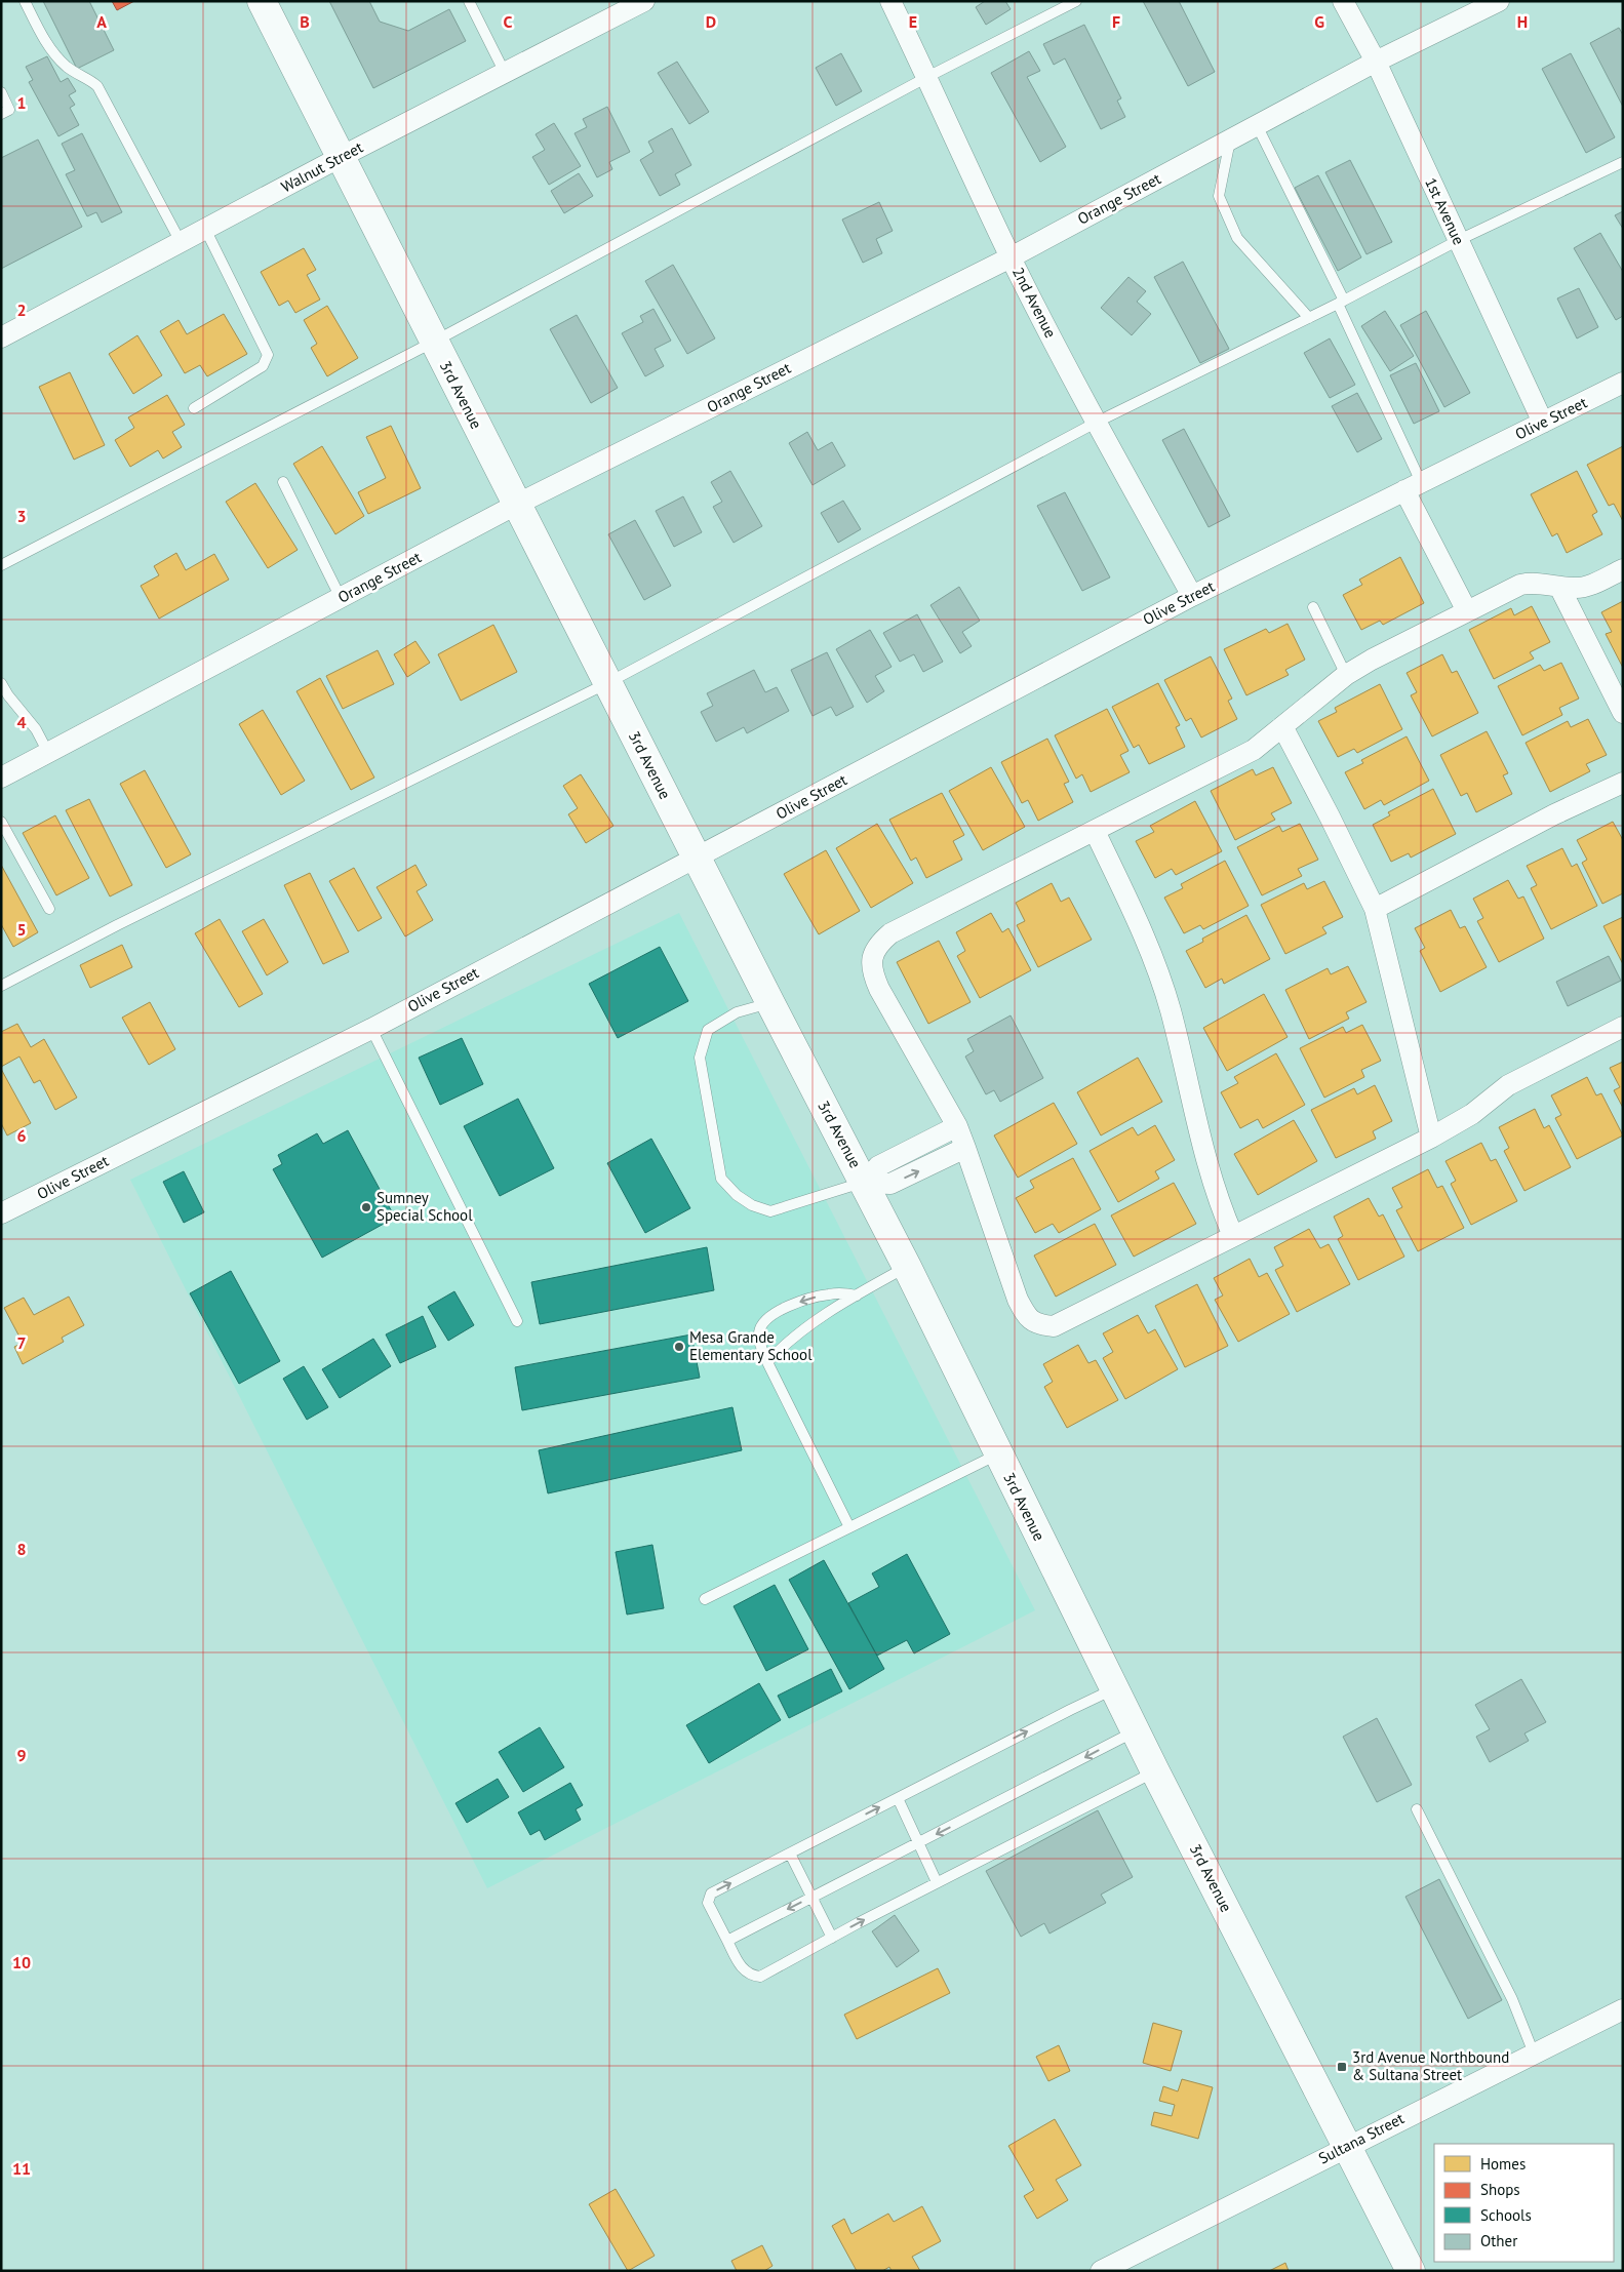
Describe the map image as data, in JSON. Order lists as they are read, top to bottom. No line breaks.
{"streets":{"street":["Walnut Street","Orange Street","1st Avenue","2nd Avenue","3rd Avenue","Olive Street","Sultana Street"]},"crossings":[["Walnut Street","3rd Avenue"],["Orange Street","1st Avenue"],["Orange Street","2nd Avenue"],["Orange Street","3rd Avenue"],["1st Avenue","Olive Street"],["2nd Avenue","Olive Street"],["3rd Avenue","Olive Street"],["3rd Avenue","Sultana Street"]],"places":{"other":["Sumney Special School","Mesa Grande Elementary School"],"transit":["3rd Avenue Northbound & Sultana Street"]},"legend":["Homes","Shops","Schools","Other"],"grid":{"columns":["A","B","C","D","E","F","G","H"],"rows":["1","2","3","4","5","6","7","8","9","10","11"]}}
